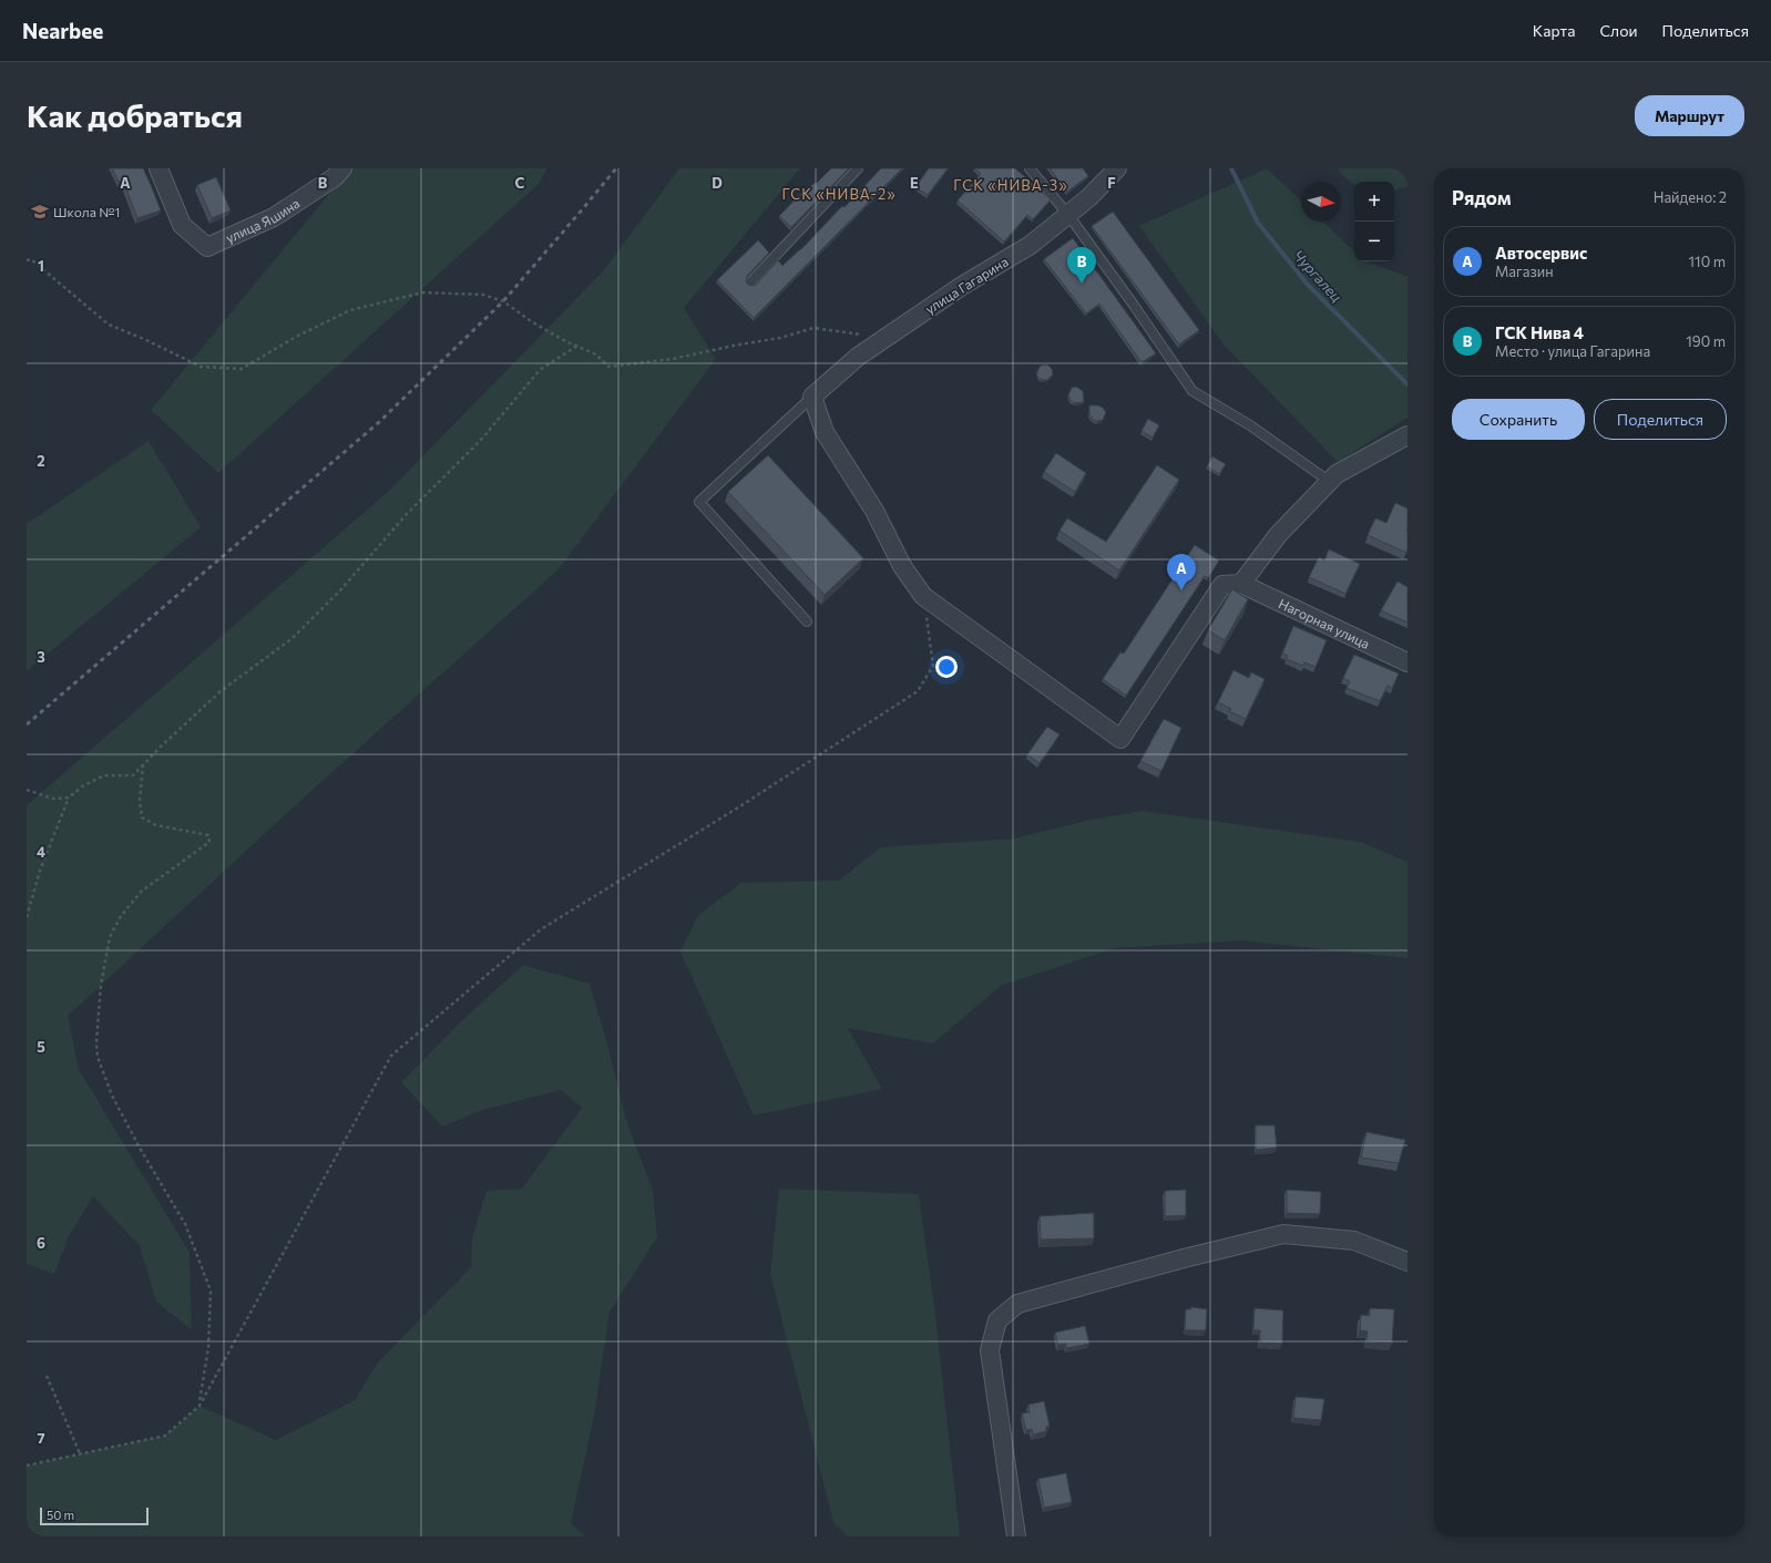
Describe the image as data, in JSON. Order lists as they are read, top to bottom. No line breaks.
{"streets":{"street":["улица Яшина","улица Гагарина","Нагорная улица"]},"districts":["ГСК «НИВА-3»","ГСК «НИВА-2»"],"water":["Чургалец"],"places":{"school or university":["Школа №1"]},"scale_bar":"50 m","north":"right","page":{"header":"Nearbee","nav":["Карта","Слои","Поделиться"],"buttons":["Маршрут",["Сохранить","Поделиться"]],"title":"Как добраться","heading":["Рядом","Найдено: 2"],"map_buttons":["+","−"],"list":[{"mark":"A","name":"Автосервис","note":"Магазин","value":"110 m"},{"mark":"B","name":"ГСК Нива 4","note":"Место · улица Гагарина","value":"190 m"}],"pins":["B","A"],"scale":"50 m"},"grid":{"columns":["A","B","C","D","E","F"],"rows":["1","2","3","4","5","6","7"]}}
